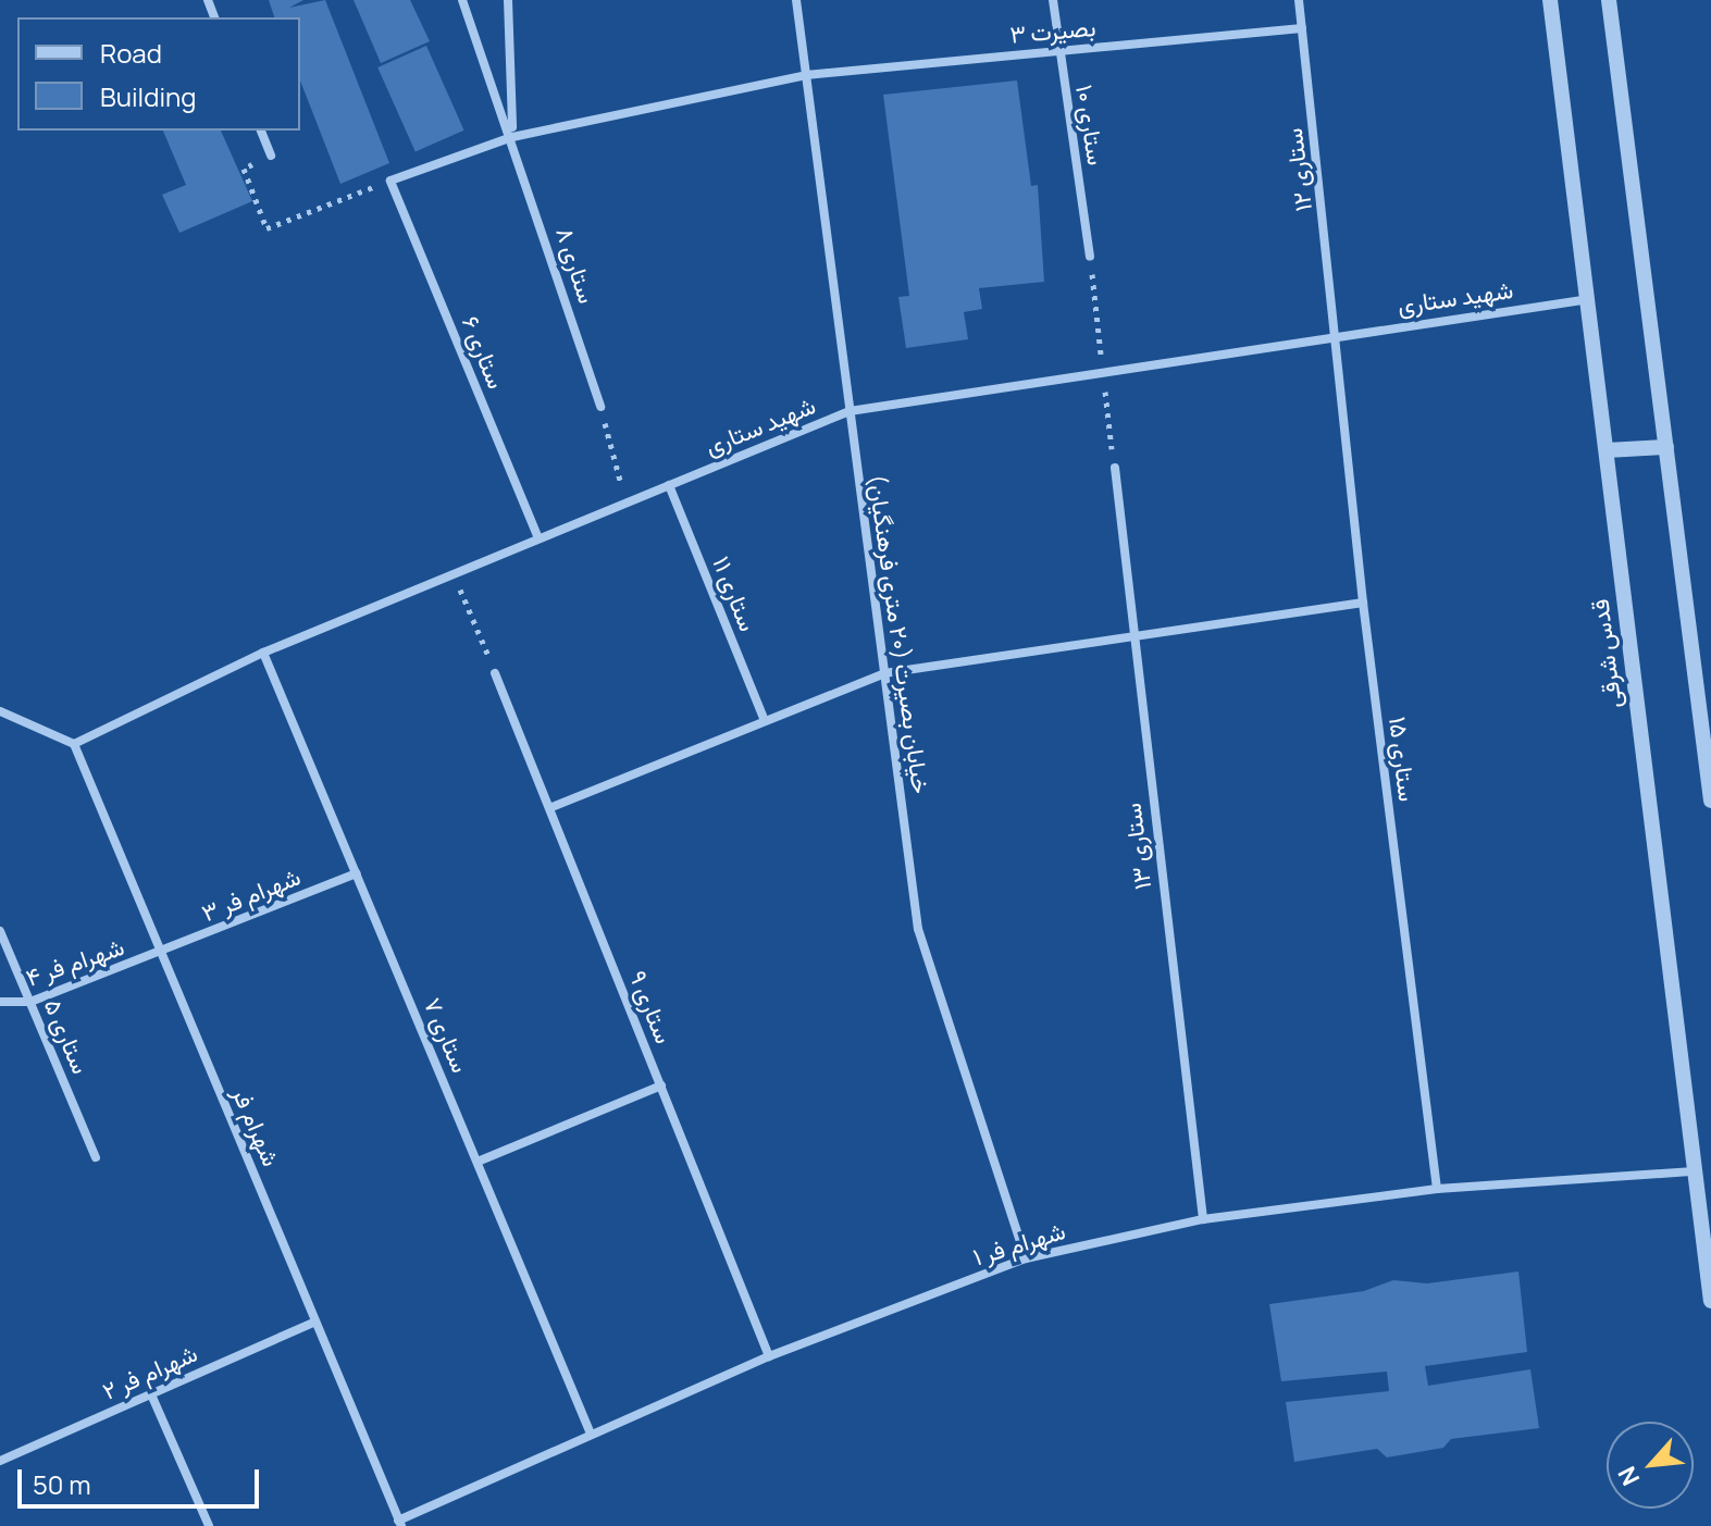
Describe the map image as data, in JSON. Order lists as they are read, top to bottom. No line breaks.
{"streets":{"street":["بصیرت ۳","ستاری ۱۰","ستاری ۱۲","ستاری ۸","شهید ستاری","ستاری ۶","ستاری ۱۱","خیابان بصیرت (۲۰ متری فرهنگیان)","قدس شرقی","ستاری ۱۵","ستاری ۱۳","شهرام فر ۳","شهرام فر ۴","ستاری ۹","ستاری ۷","ستاری ۵","شهرام فر","شهرام فر ۱","شهرام فر ۲"]},"crossings":[["بصیرت ۳","ستاری ۱۰"],["بصیرت ۳","ستاری ۱۲"],["بصیرت ۳","ستاری ۸"],["بصیرت ۳","ستاری ۶"],["بصیرت ۳","خیابان بصیرت (۲۰ متری فرهنگیان)"],["ستاری ۱۲","شهید ستاری"],["ستاری ۱۲","ستاری ۱۵"],["شهید ستاری","ستاری ۶"],["شهید ستاری","ستاری ۱۱"],["شهید ستاری","خیابان بصیرت (۲۰ متری فرهنگیان)"],["شهید ستاری","قدس شرقی"],["شهید ستاری","ستاری ۱۵"],["شهید ستاری","ستاری ۷"],["شهید ستاری","شهرام فر"],["خیابان بصیرت (۲۰ متری فرهنگیان)","شهرام فر ۱"],["قدس شرقی","شهرام فر ۱"],["ستاری ۱۵","شهرام فر ۱"],["ستاری ۱۳","شهرام فر ۱"],["شهرام فر ۳","شهرام فر ۴"],["شهرام فر ۳","ستاری ۷"],["شهرام فر ۳","شهرام فر"],["شهرام فر ۴","ستاری ۵"],["شهرام فر ۴","شهرام فر"],["ستاری ۹","شهرام فر ۱"],["ستاری ۷","شهرام فر ۱"],["شهرام فر","شهرام فر ۱"],["شهرام فر","شهرام فر ۲"]],"legend":["Road","Building"],"scale_bar":"50 m","north":"bottom left"}
